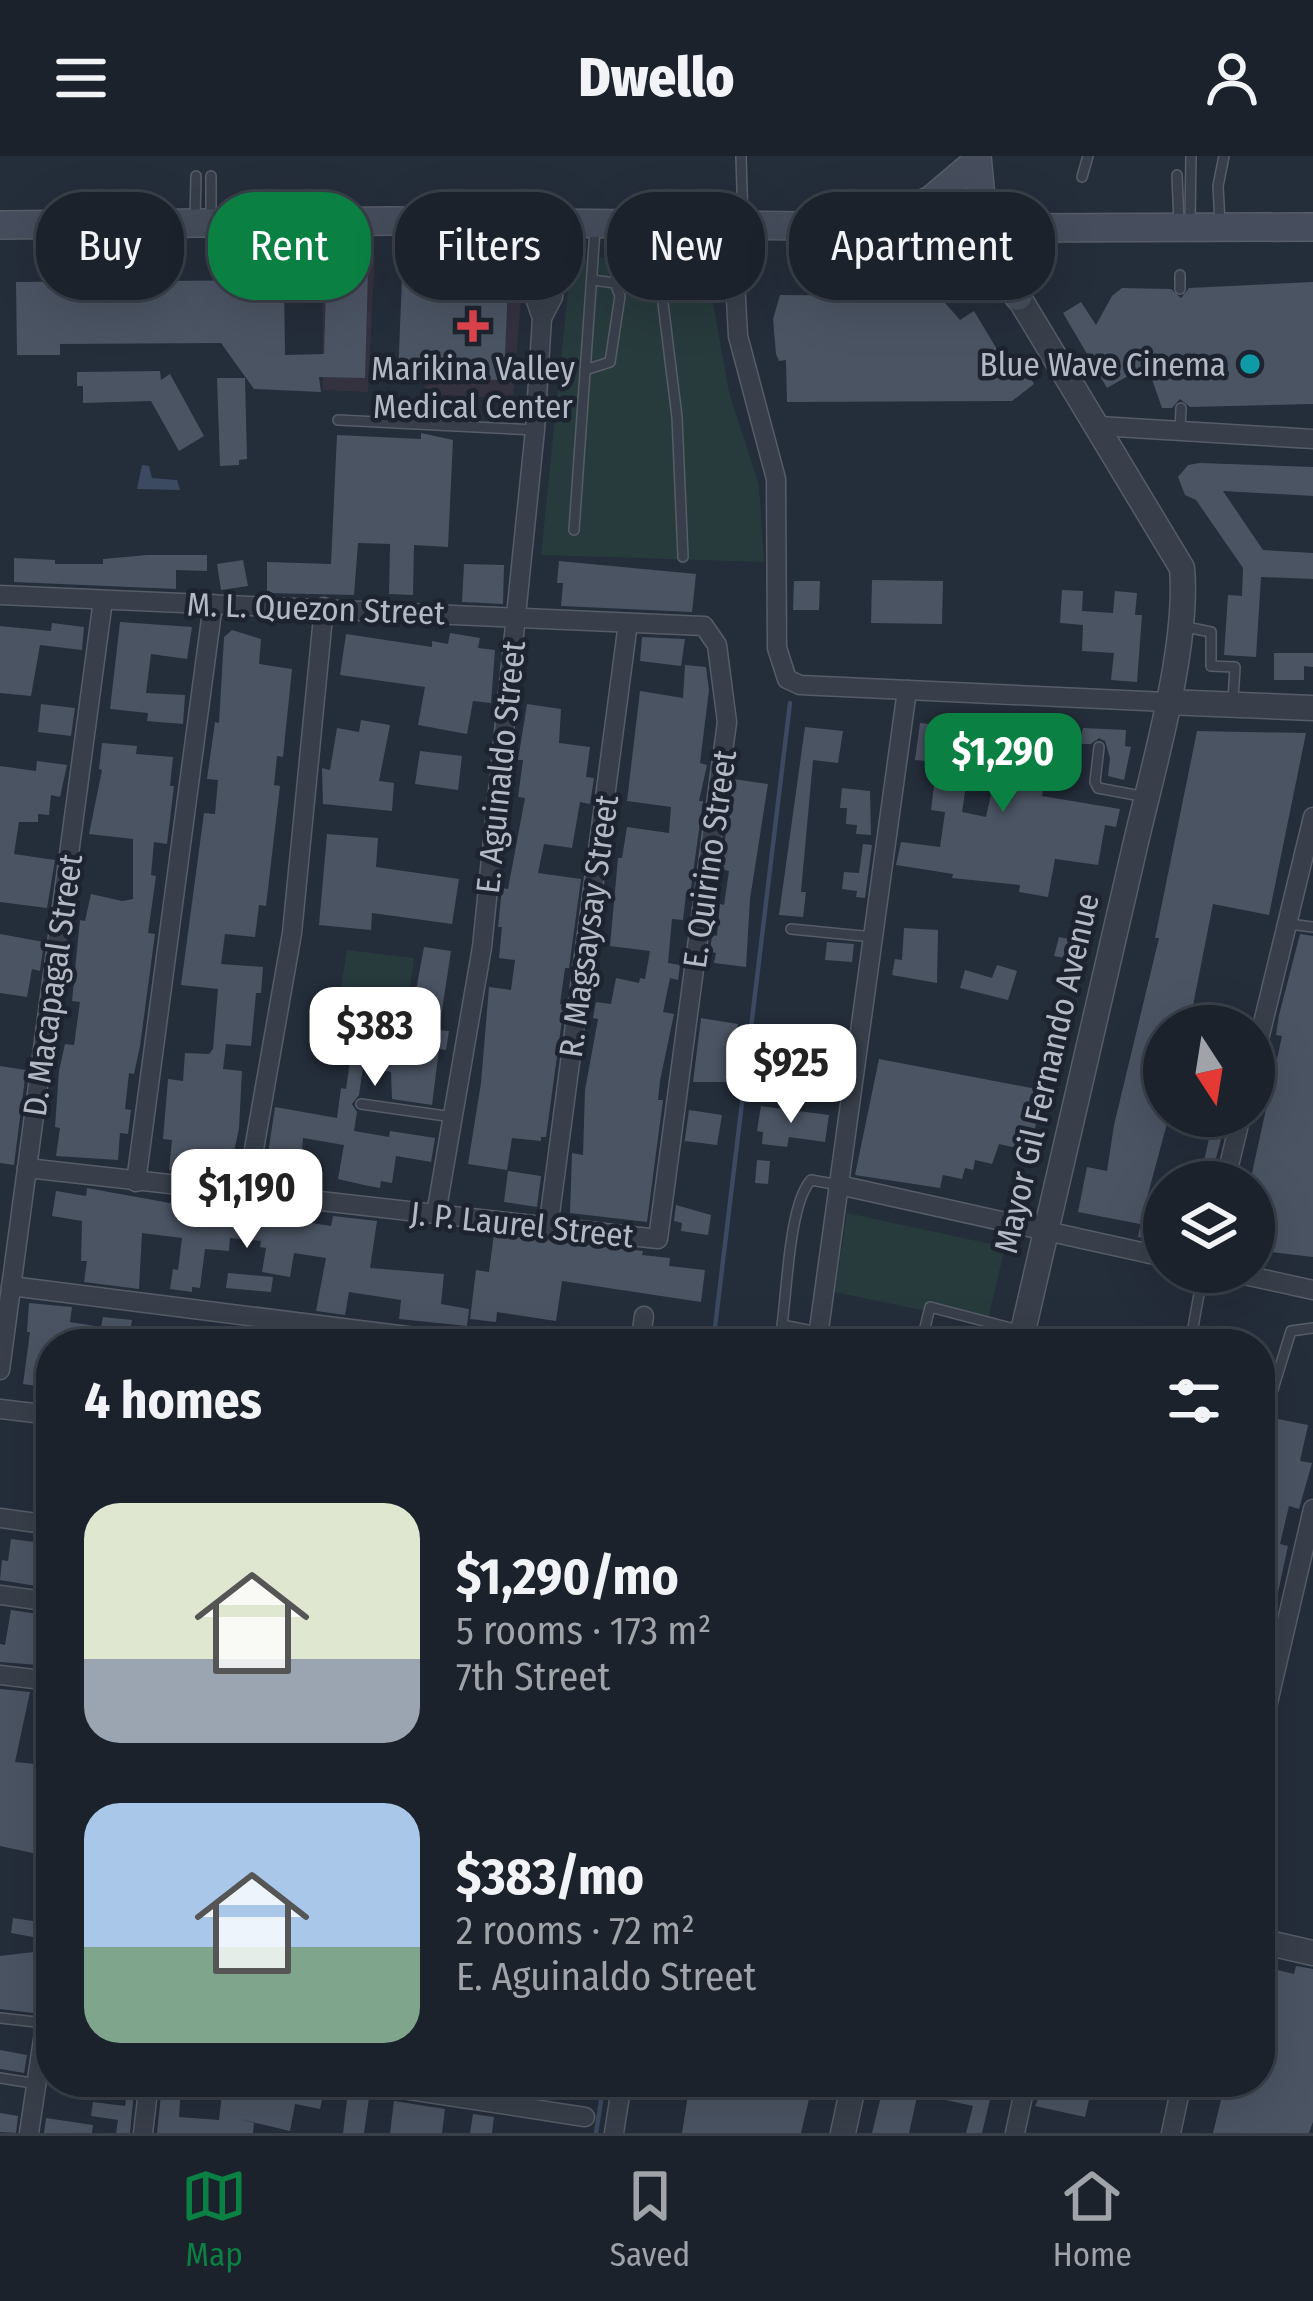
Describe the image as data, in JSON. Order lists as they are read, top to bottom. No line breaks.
{"streets":{"main road":["Mayor Gil Fernando Avenue"],"street":["M. L. Quezon Street","E. Aguinaldo Street","E. Quirino Street","R. Magsaysay Street","D. Macapagal Street","J. P. Laurel Street"]},"crossings":[["M. L. Quezon Street","E. Aguinaldo Street"],["M. L. Quezon Street","E. Quirino Street"],["M. L. Quezon Street","R. Magsaysay Street"],["M. L. Quezon Street","D. Macapagal Street"],["E. Aguinaldo Street","J. P. Laurel Street"],["E. Quirino Street","J. P. Laurel Street"],["R. Magsaysay Street","J. P. Laurel Street"],["D. Macapagal Street","J. P. Laurel Street"]],"places":{"health":["Marikina Valley Medical Center"],"other":["Blue Wave Cinema"]},"north":"bottom","page":{"header":"Dwello","chip":["Buy","Rent","Filters","New","Apartment"],"price":["$1,290","$383","$925","$1,190"],"heading":"4 homes","list":[{"name":"$1,290/mo","note":"5 rooms · 173 m² · 7th Street"},{"name":"$383/mo","note":"2 rooms · 72 m² · E. Aguinaldo Street"}],"tabs":["Map","Saved","Home"]}}
